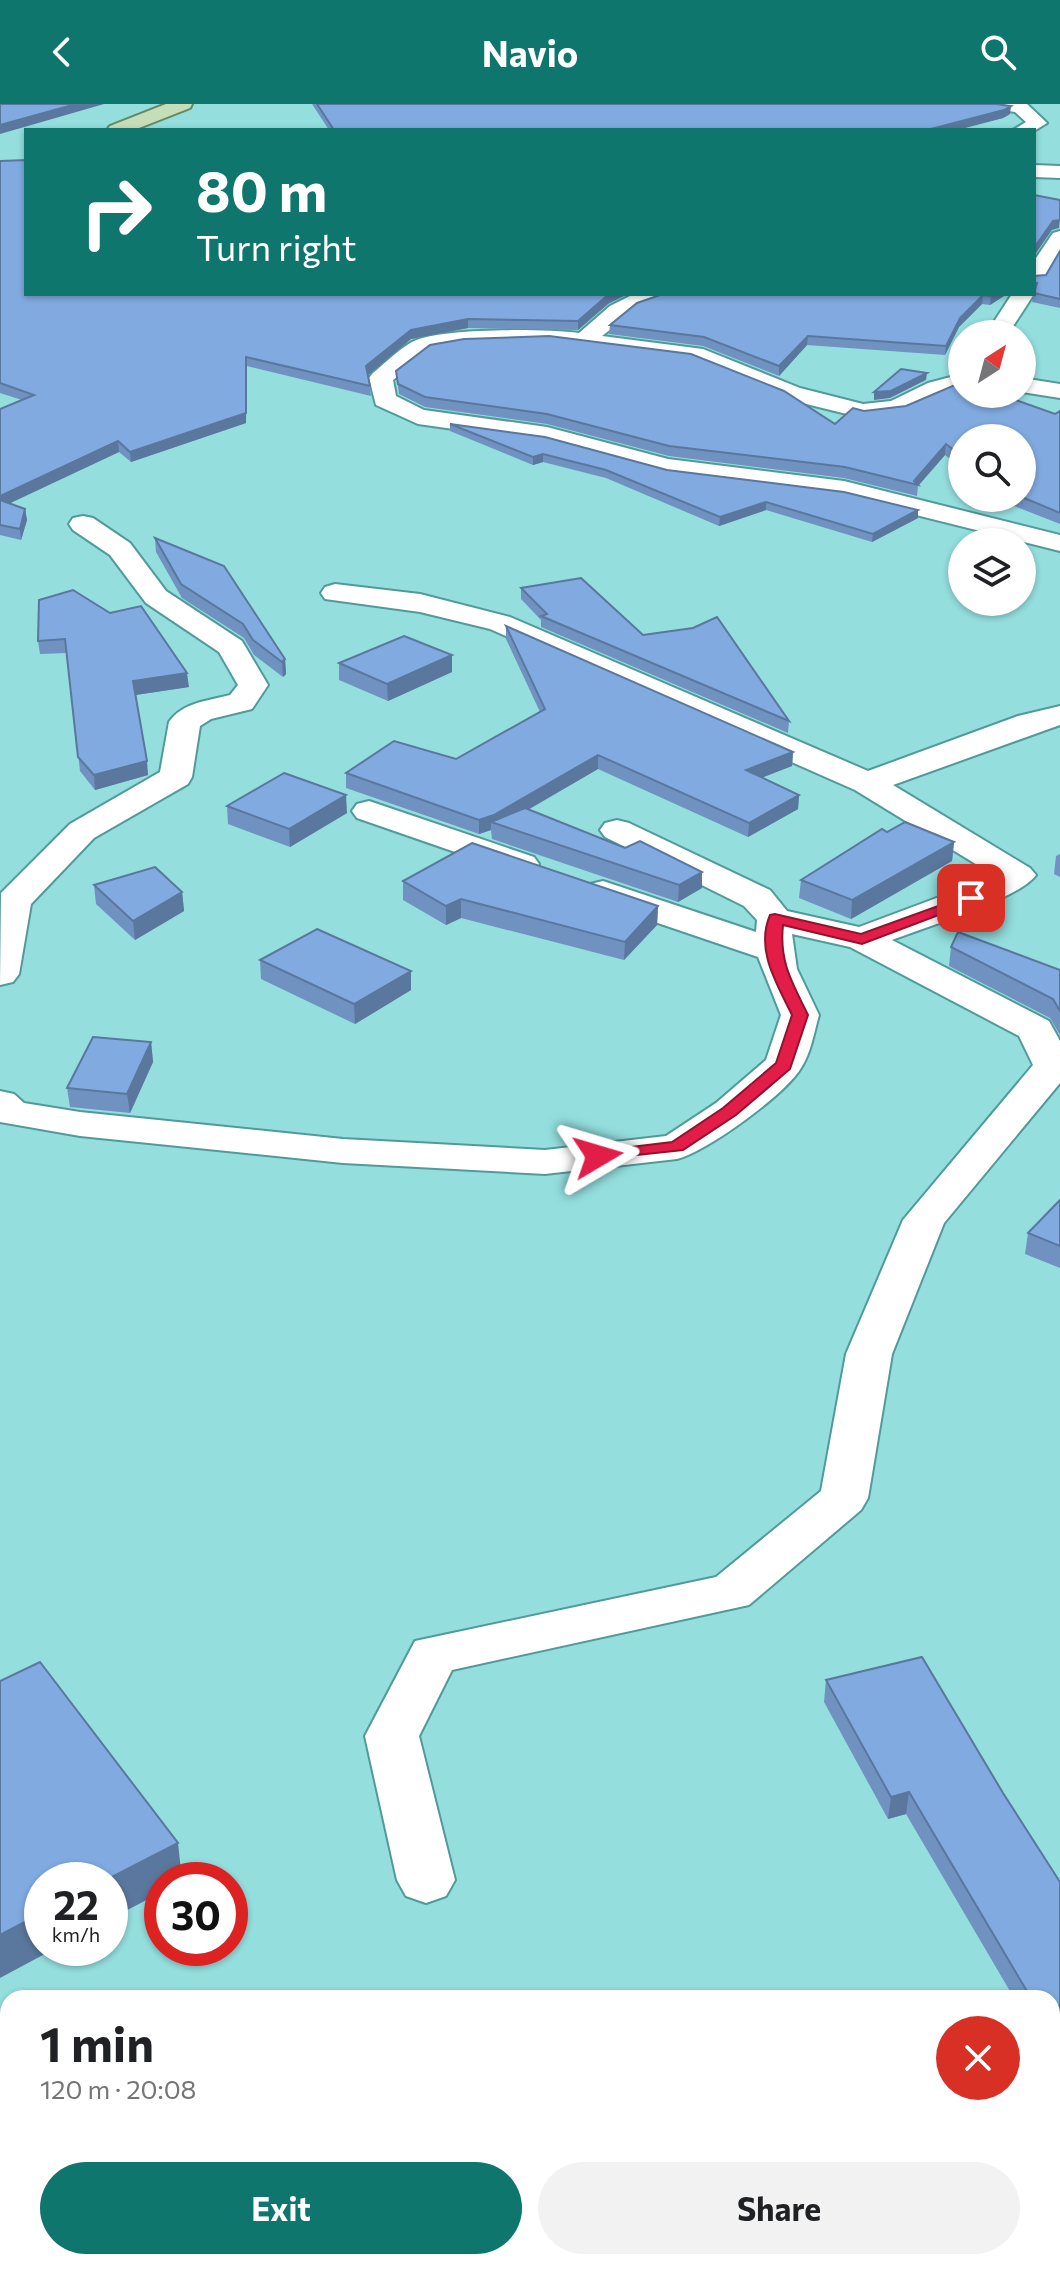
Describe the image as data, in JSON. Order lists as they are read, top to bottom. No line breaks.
{"north":"top right","page":{"header":"Navio","turn":["80 m","Turn right"],"speed":"22 km/h","limit":"30","heading":["1 min","120 m · 20:08"],"buttons":["Exit","Share"]}}
